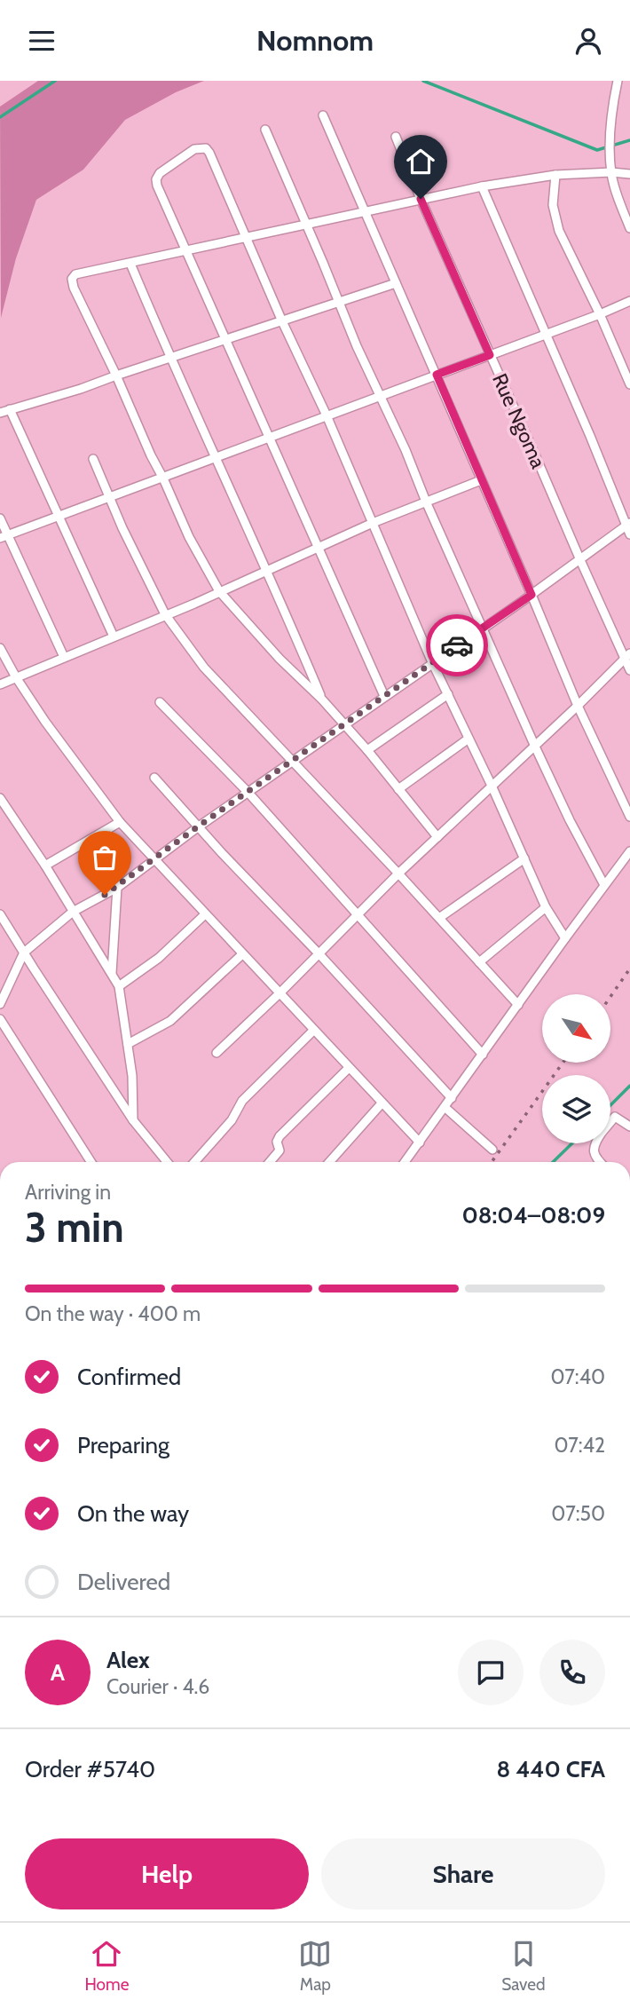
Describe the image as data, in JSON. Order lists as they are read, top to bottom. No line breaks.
{"streets":{"street":["Rue Ngoma"]},"north":"bottom right","page":{"header":"Nomnom","heading":["3 min","Arriving in","08:04–08:09"],"panel":["Alex","Courier · 4.6","Order #5740","8 440 CFA"],"bar":"On the way · 400 m","list":[["Confirmed","07:40"],["Preparing","07:42"],["On the way","07:50"],"Delivered"],"round":"A","buttons":["Help","Share"],"tabs":["Home","Map","Saved"]}}
